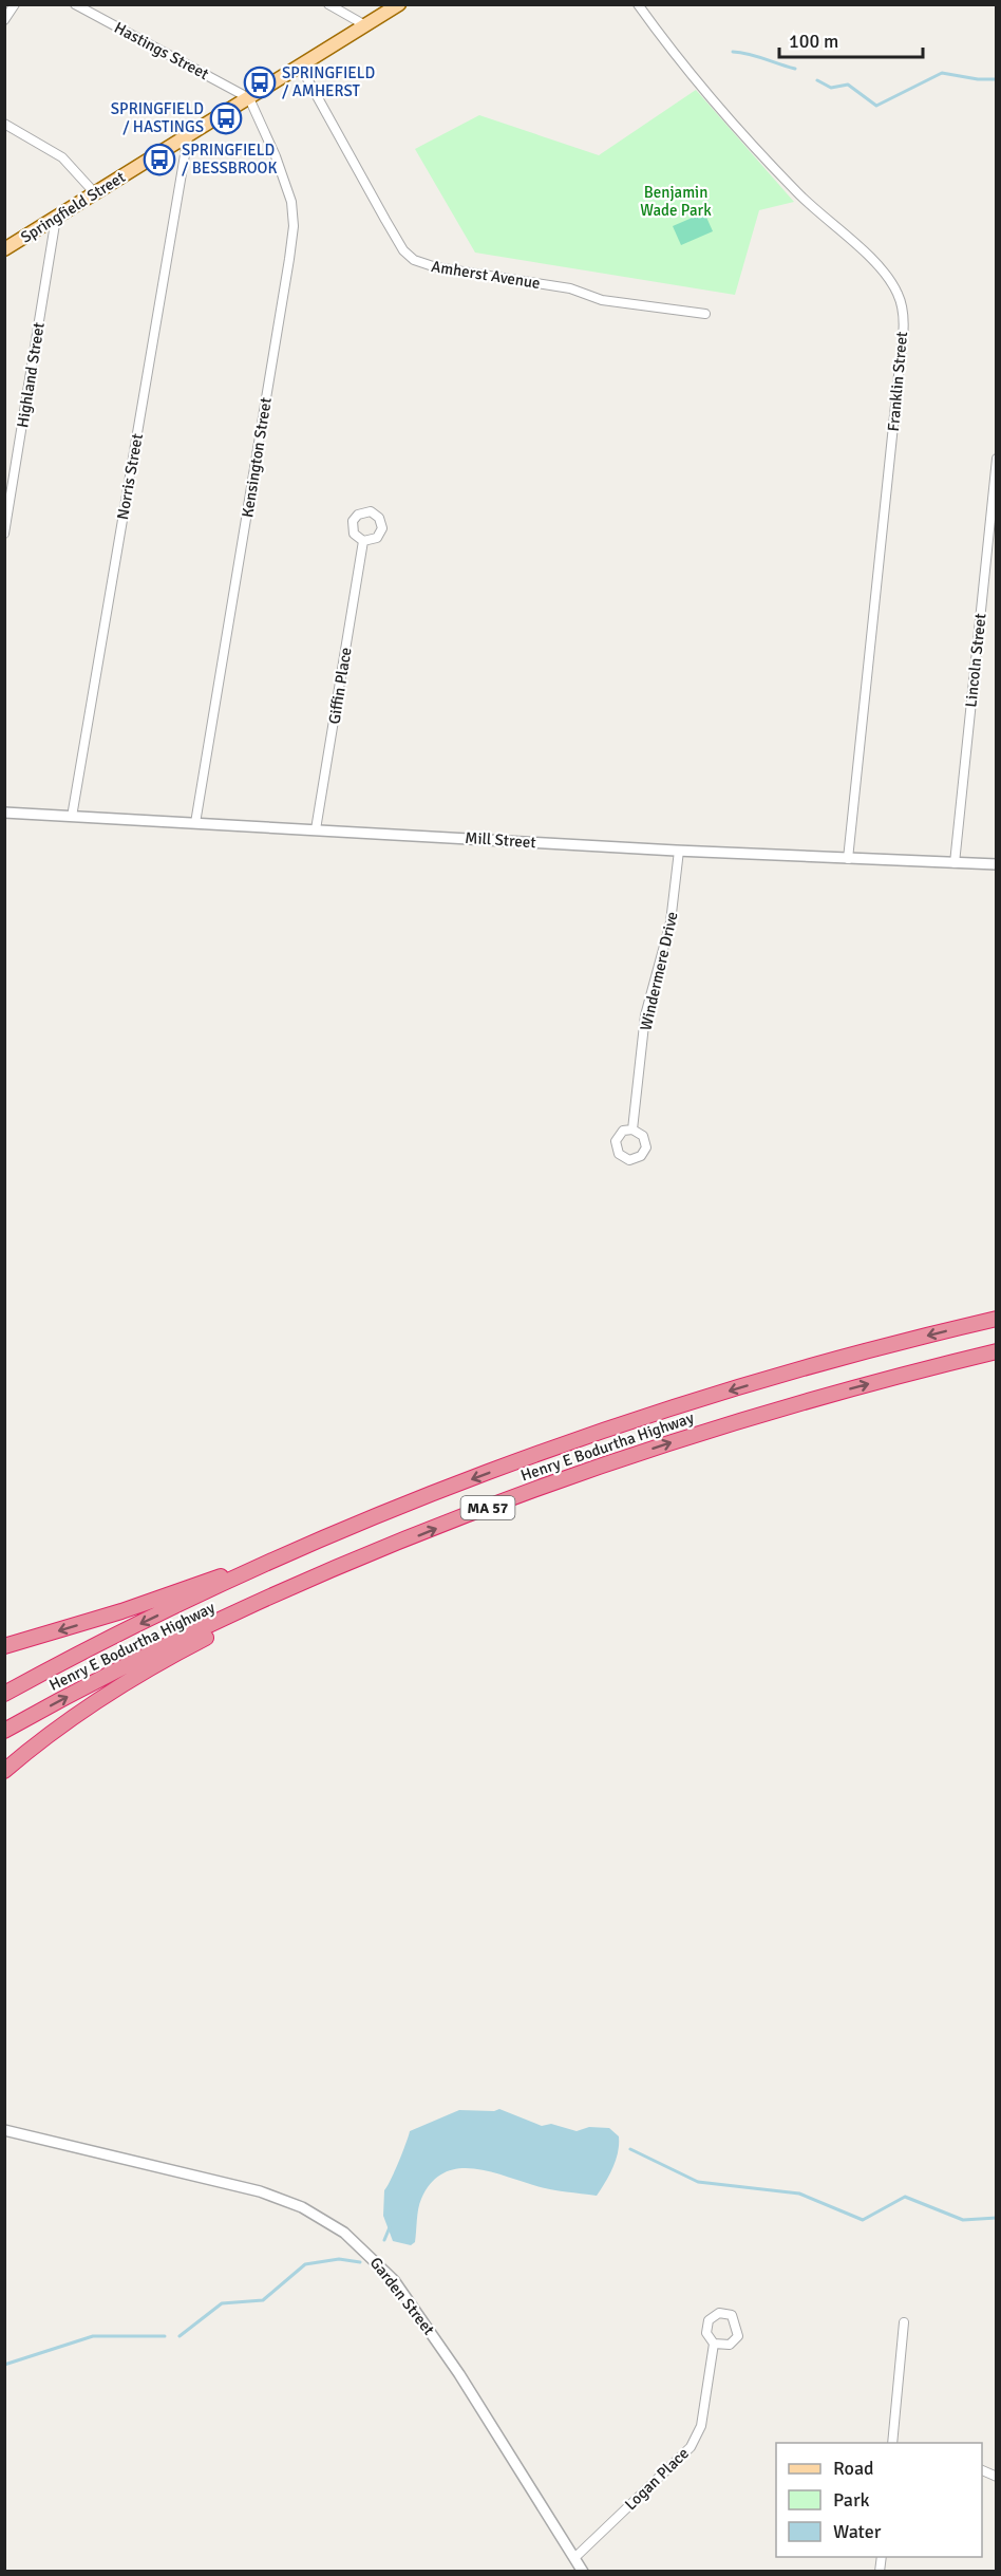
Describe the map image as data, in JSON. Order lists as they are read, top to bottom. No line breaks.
{"streets":{"highway":["Henry E Bodurtha Highway","MA 57"],"main road":["Springfield Street"],"street":["Hastings Street","Amherst Avenue","Highland Street","Franklin Street","Kensington Street","Norris Street","Lincoln Street","Giffin Place","Mill Street","Windermere Drive","Garden Street","Logan Place"]},"crossings":[["Hastings Street","Springfield Street"],["Hastings Street","Kensington Street"],["Springfield Street","Amherst Avenue"],["Springfield Street","Highland Street"],["Springfield Street","Kensington Street"],["Springfield Street","Norris Street"],["Franklin Street","Mill Street"],["Kensington Street","Mill Street"],["Norris Street","Mill Street"],["Lincoln Street","Mill Street"],["Giffin Place","Mill Street"],["Mill Street","Windermere Drive"],["Garden Street","Logan Place"]],"parks":["Benjamin Wade Park"],"places":{"bus stop":["SPRINGFIELD / AMHERST","SPRINGFIELD / HASTINGS","SPRINGFIELD / BESSBROOK"]},"legend":["Road","Park","Water"],"scale_bar":"100 m"}
